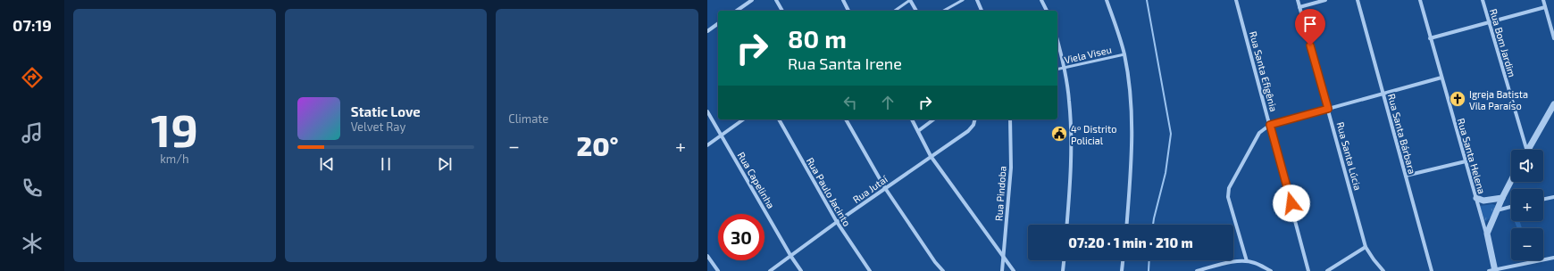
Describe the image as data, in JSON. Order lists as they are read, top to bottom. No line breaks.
{"streets":{"street":["Rua Bom Jardim","Rua Santa Efigênia","Rua Santa Bárbara","Rua Santa Lúcia","Rua Santa Helena","Rua Capelinha","Rua Jutaí","Rua Paulo Jacinto","Rua Pindoba"],"lane":["Viela Viseu"]},"crossings":[["Rua Capelinha","Rua Jutaí"],["Rua Jutaí","Rua Paulo Jacinto"]],"places":{"church":["Igreja Batista Vila Paraíso"],"public building":["4º Distrito Policial"]},"page":{"tabs":"07:19","tile":[["19","km/h"],"Climate"],"turn":["80 m","Rua Santa Irene"],"song":["Static Love","Velvet Ray"],"heat":["−","20°","+"],"map_buttons":["+","−"],"limit":"30","trip":"07:20 · 1 min · 210 m"}}
